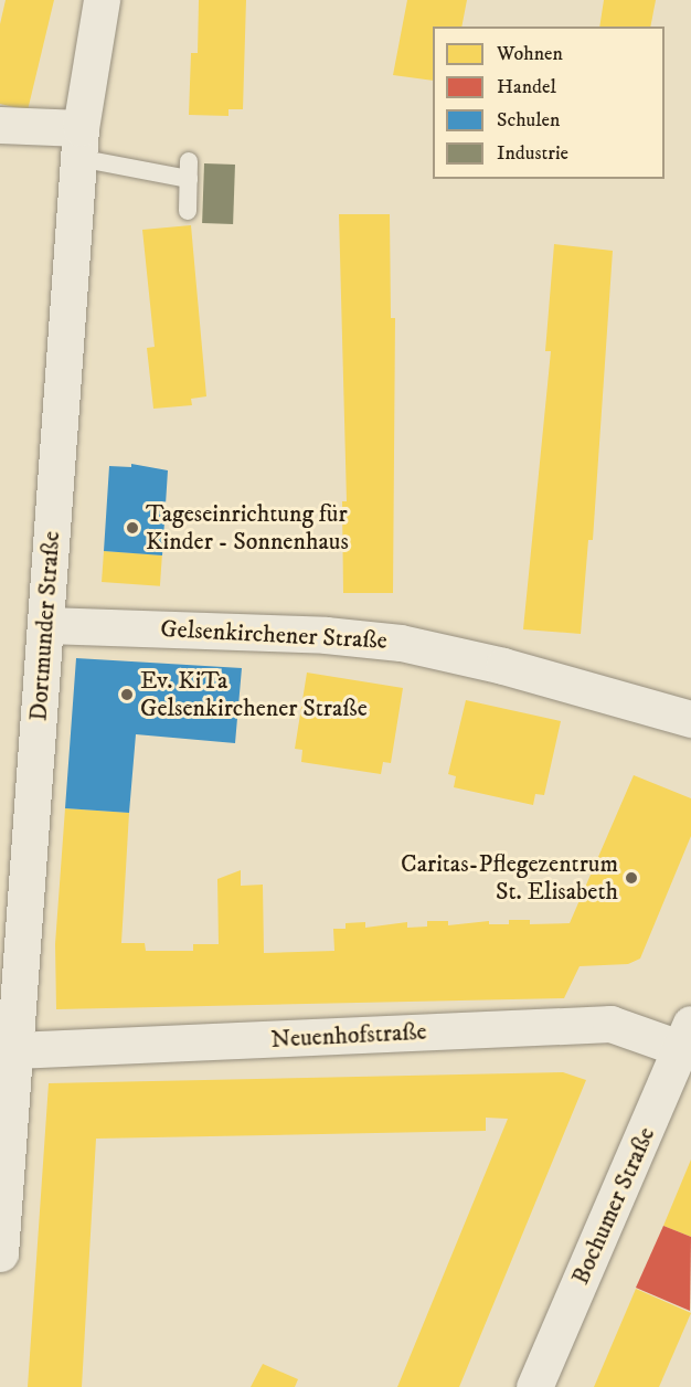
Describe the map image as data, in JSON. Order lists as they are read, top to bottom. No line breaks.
{"streets":{"street":["Dortmunder Straße","Gelsenkirchener Straße","Neuenhofstraße","Bochumer Straße"]},"crossings":[["Dortmunder Straße","Gelsenkirchener Straße"],["Dortmunder Straße","Neuenhofstraße"],["Neuenhofstraße","Bochumer Straße"]],"places":["Tageseinrichtung für Kinder - Sonnenhaus","Ev. KiTa Gelsenkirchener Straße","Caritas-Pflegezentrum St. Elisabeth"],"legend":["Wohnen","Handel","Schulen","Industrie"]}
